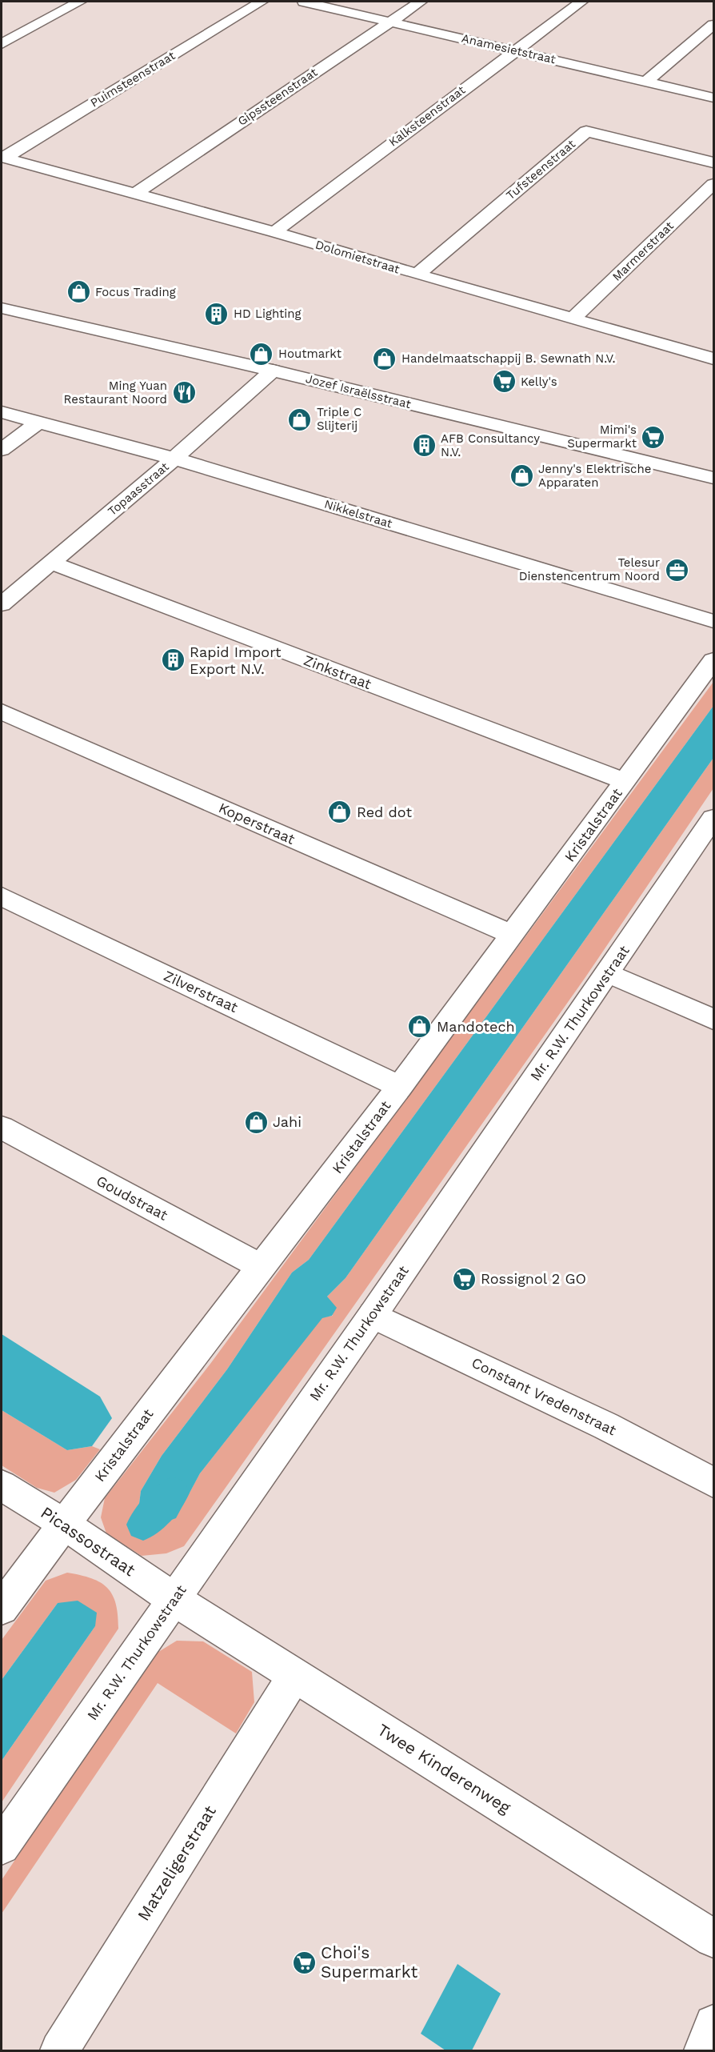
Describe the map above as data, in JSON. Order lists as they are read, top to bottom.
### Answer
{
  "streets": {
    "street": [
      "Anamesietstraat",
      "Puimsteenstraat",
      "Gipssteenstraat",
      "Kalksteenstraat",
      "Tufsteenstraat",
      "Marmerstraat",
      "Dolomietstraat",
      "Jozef Israëlsstraat",
      "Topaasstraat",
      "Nikkelstraat",
      "Zinkstraat",
      "Koperstraat",
      "Kristalstraat",
      "Zilverstraat",
      "Mr. R.W. Thurkowstraat",
      "Goudstraat",
      "Constant Vredenstraat",
      "Picassostraat",
      "Twee Kinderenweg",
      "Matzeligerstraat"
    ]
  },
  "crossings": [
    ["Anamesietstraat", "Gipssteenstraat"],
    ["Anamesietstraat", "Kalksteenstraat"],
    ["Puimsteenstraat", "Dolomietstraat"],
    ["Gipssteenstraat", "Dolomietstraat"],
    ["Kalksteenstraat", "Dolomietstraat"],
    ["Tufsteenstraat", "Dolomietstraat"],
    ["Marmerstraat", "Dolomietstraat"],
    ["Jozef Israëlsstraat", "Topaasstraat"],
    ["Topaasstraat", "Nikkelstraat"],
    ["Topaasstraat", "Zinkstraat"],
    ["Zinkstraat", "Kristalstraat"],
    ["Koperstraat", "Kristalstraat"],
    ["Kristalstraat", "Zilverstraat"],
    ["Kristalstraat", "Goudstraat"],
    ["Kristalstraat", "Picassostraat"],
    ["Mr. R.W. Thurkowstraat", "Constant Vredenstraat"],
    ["Mr. R.W. Thurkowstraat", "Picassostraat"],
    ["Mr. R.W. Thurkowstraat", "Twee Kinderenweg"],
    ["Picassostraat", "Twee Kinderenweg"],
    ["Twee Kinderenweg", "Matzeligerstraat"]
  ],
  "places": {
    "shop": [
      "Focus Trading",
      "Houtmarkt",
      "Handelmaatschappij B. Sewnath N.V.",
      "Triple C Slijterij",
      "Jenny's Elektrische Apparaten",
      "Red dot",
      "Mandotech",
      "Jahi"
    ],
    "building": ["HD Lighting", "AFB Consultancy N.V.", "Rapid Import Export N.V."],
    "supermarket": [
      "Kelly's",
      "Mimi's Supermarkt",
      "Rossignol 2 GO",
      "Choi's Supermarkt"
    ],
    "restaurant": ["Ming Yuan Restaurant Noord"],
    "office": ["Telesur Dienstencentrum Noord"]
  }
}
